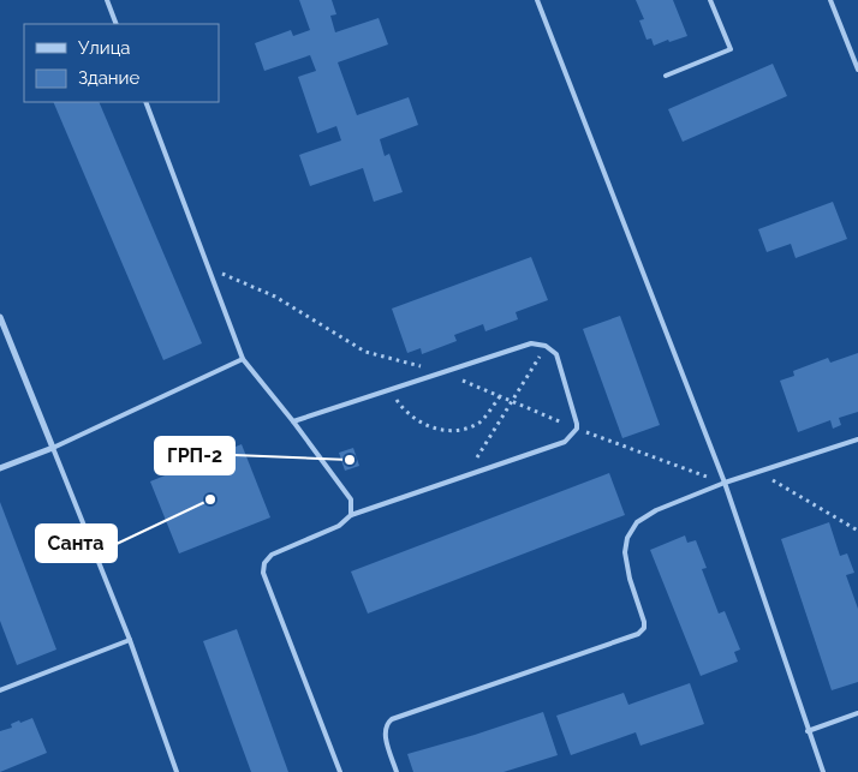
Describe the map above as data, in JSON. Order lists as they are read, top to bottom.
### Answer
{
  "places": ["ГРП-2", "Санта"],
  "legend": ["Улица", "Здание"]
}
